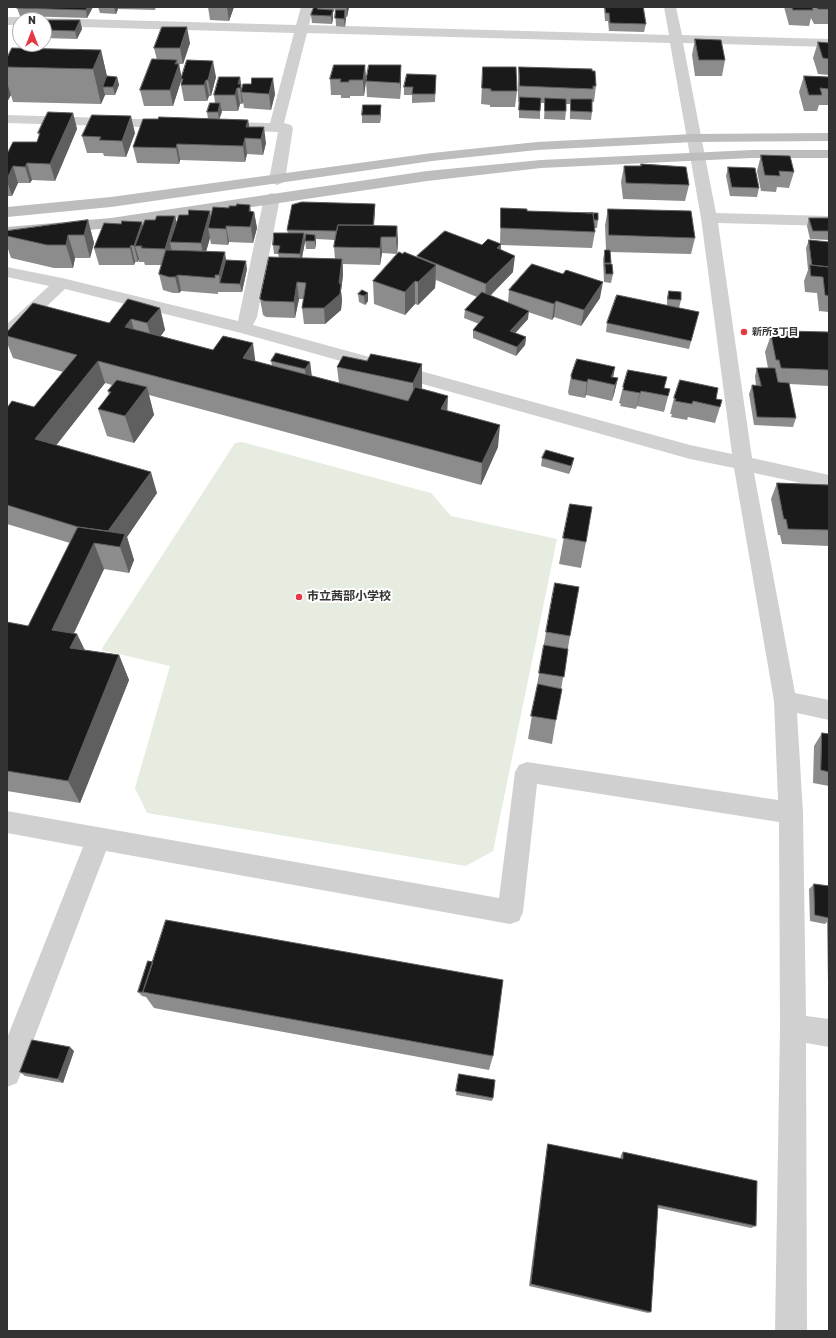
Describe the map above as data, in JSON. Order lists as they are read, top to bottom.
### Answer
{
  "places": ["新所3丁目", "市立茜部小学校"],
  "north": "top"
}
